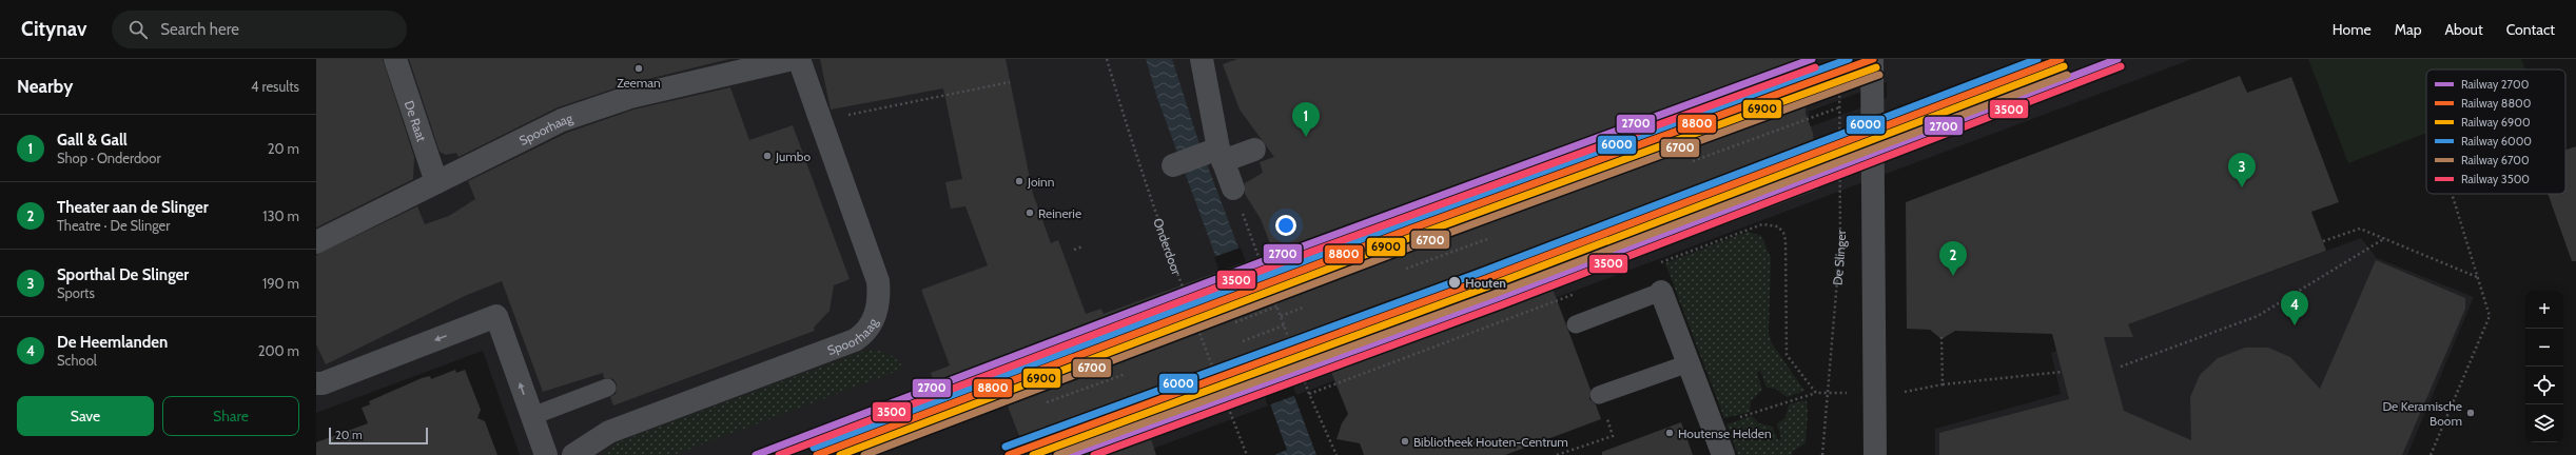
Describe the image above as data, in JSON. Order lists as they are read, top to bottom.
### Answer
{
  "streets": {
    "street": ["De Raat", "Spoorhaag"],
    "path": ["Onderdoor", "De Slinger"]
  },
  "crossings": [
    ["De Raat", "Spoorhaag"]
  ],
  "places": [
    "Zeeman",
    "Jumbo",
    "Joinn",
    "Reinerie",
    "Houten",
    "De Keramische Boom",
    "Houtense Helden",
    "Bibliotheek Houten-Centrum"
  ],
  "lines": [
    "rail line 2700",
    "rail line 8800",
    "rail line 6000",
    "rail line 6900",
    "rail line 3500",
    "rail line 6700"
  ],
  "legend": [
    "Railway 2700",
    "Railway 8800",
    "Railway 6900",
    "Railway 6000",
    "Railway 6700",
    "Railway 3500"
  ],
  "scale_bar": "20 m",
  "page": {
    "header": "Citynav",
    "search": "Search here",
    "nav": [
      "Home",
      "Map",
      "About",
      "Contact"
    ],
    "heading": ["Nearby", "4 results"],
    "pins": [
      "1",
      "3",
      "2",
      "4"
    ],
    "list": [
      {
        "mark": "1",
        "name": "Gall & Gall",
        "note": "Shop · Onderdoor",
        "value": "20 m"
      },
      {
        "mark": "2",
        "name": "Theater aan de Slinger",
        "note": "Theatre · De Slinger",
        "value": "130 m"
      },
      {
        "mark": "3",
        "name": "Sporthal De Slinger",
        "note": "Sports",
        "value": "190 m"
      },
      {
        "mark": "4",
        "name": "De Heemlanden",
        "note": "School",
        "value": "200 m"
      }
    ],
    "map_buttons": ["+", "−"],
    "buttons": ["Save", "Share"],
    "scale": "20 m"
  }
}
